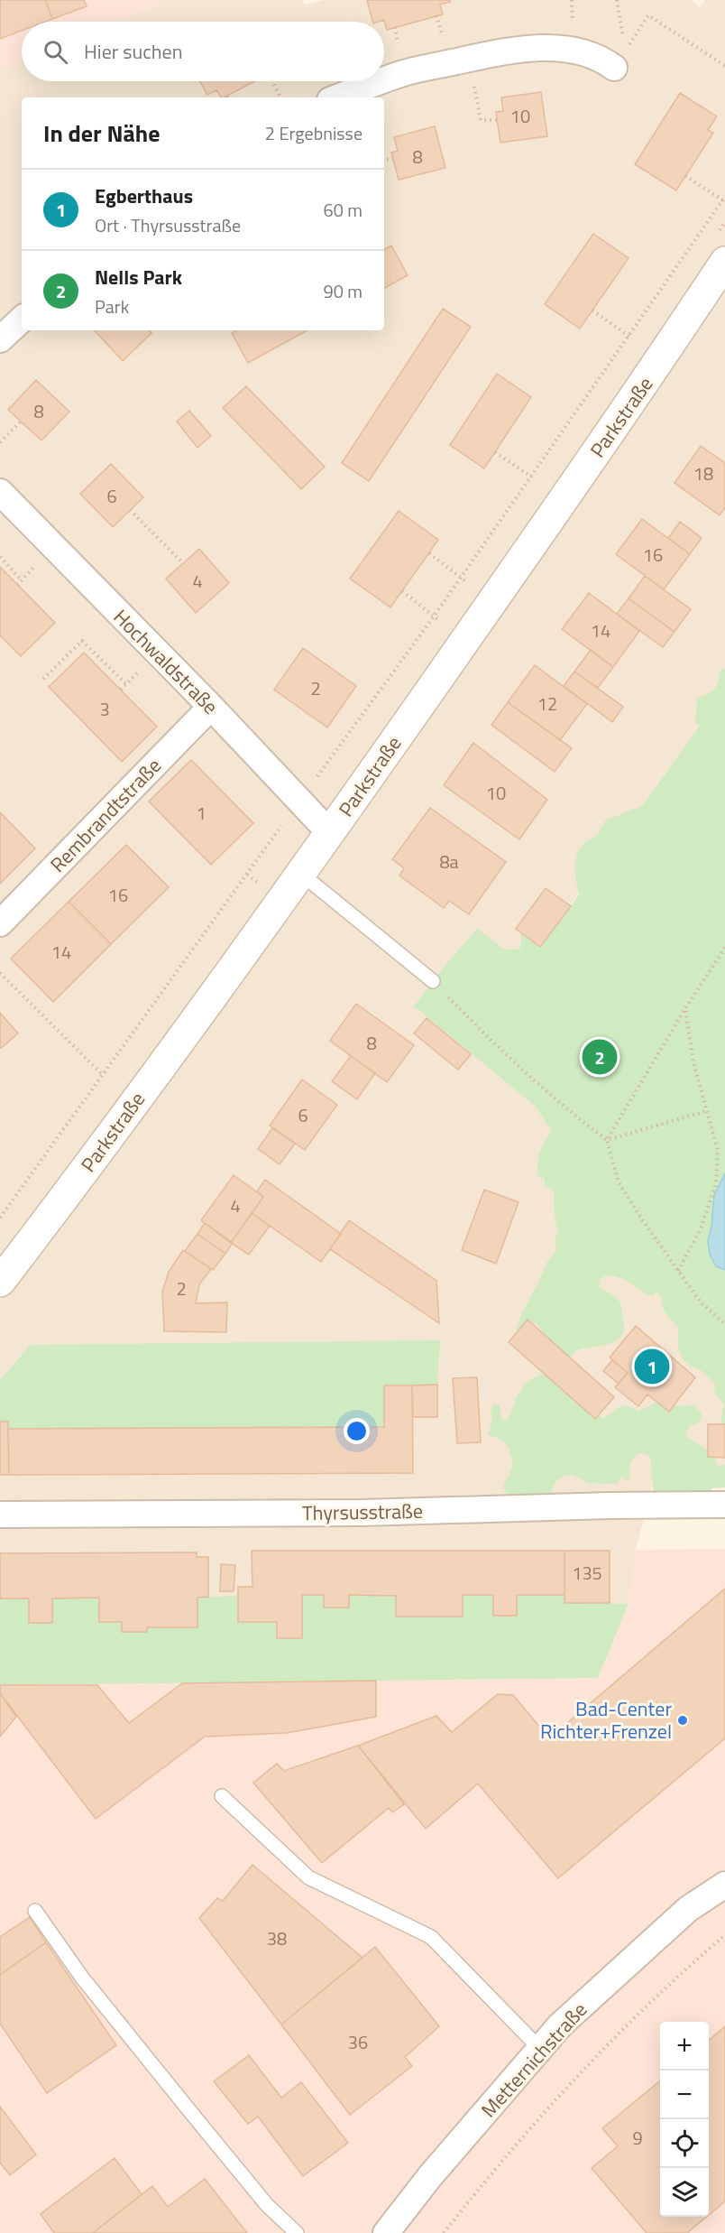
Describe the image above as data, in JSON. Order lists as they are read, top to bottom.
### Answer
{
  "streets": {
    "street": [
      "Parkstraße",
      "Hochwaldstraße",
      "Rembrandtstraße",
      "Thyrsusstraße",
      "Metternichstraße"
    ]
  },
  "crossings": [
    ["Parkstraße", "Hochwaldstraße"],
    ["Hochwaldstraße", "Rembrandtstraße"]
  ],
  "places": ["Bad-Center Richter+Frenzel"],
  "house_numbers": [
    "10",
    "8",
    "8",
    "18",
    "6",
    "16",
    "4",
    "14",
    "2",
    "12",
    "3",
    "10",
    "1",
    "8a",
    "16",
    "14",
    "8",
    "6",
    "4",
    "2",
    "135",
    "38",
    "36",
    "9"
  ],
  "page": {
    "search": "Hier suchen",
    "heading": ["In der Nähe", "2 Ergebnisse"],
    "list": [
      {
        "mark": "1",
        "name": "Egberthaus",
        "note": "Ort · Thyrsusstraße",
        "value": "60 m"
      },
      {
        "mark": "2",
        "name": "Nells Park",
        "note": "Park",
        "value": "90 m"
      }
    ],
    "pins": ["2", "1"],
    "map_buttons": ["+", "−"]
  }
}
